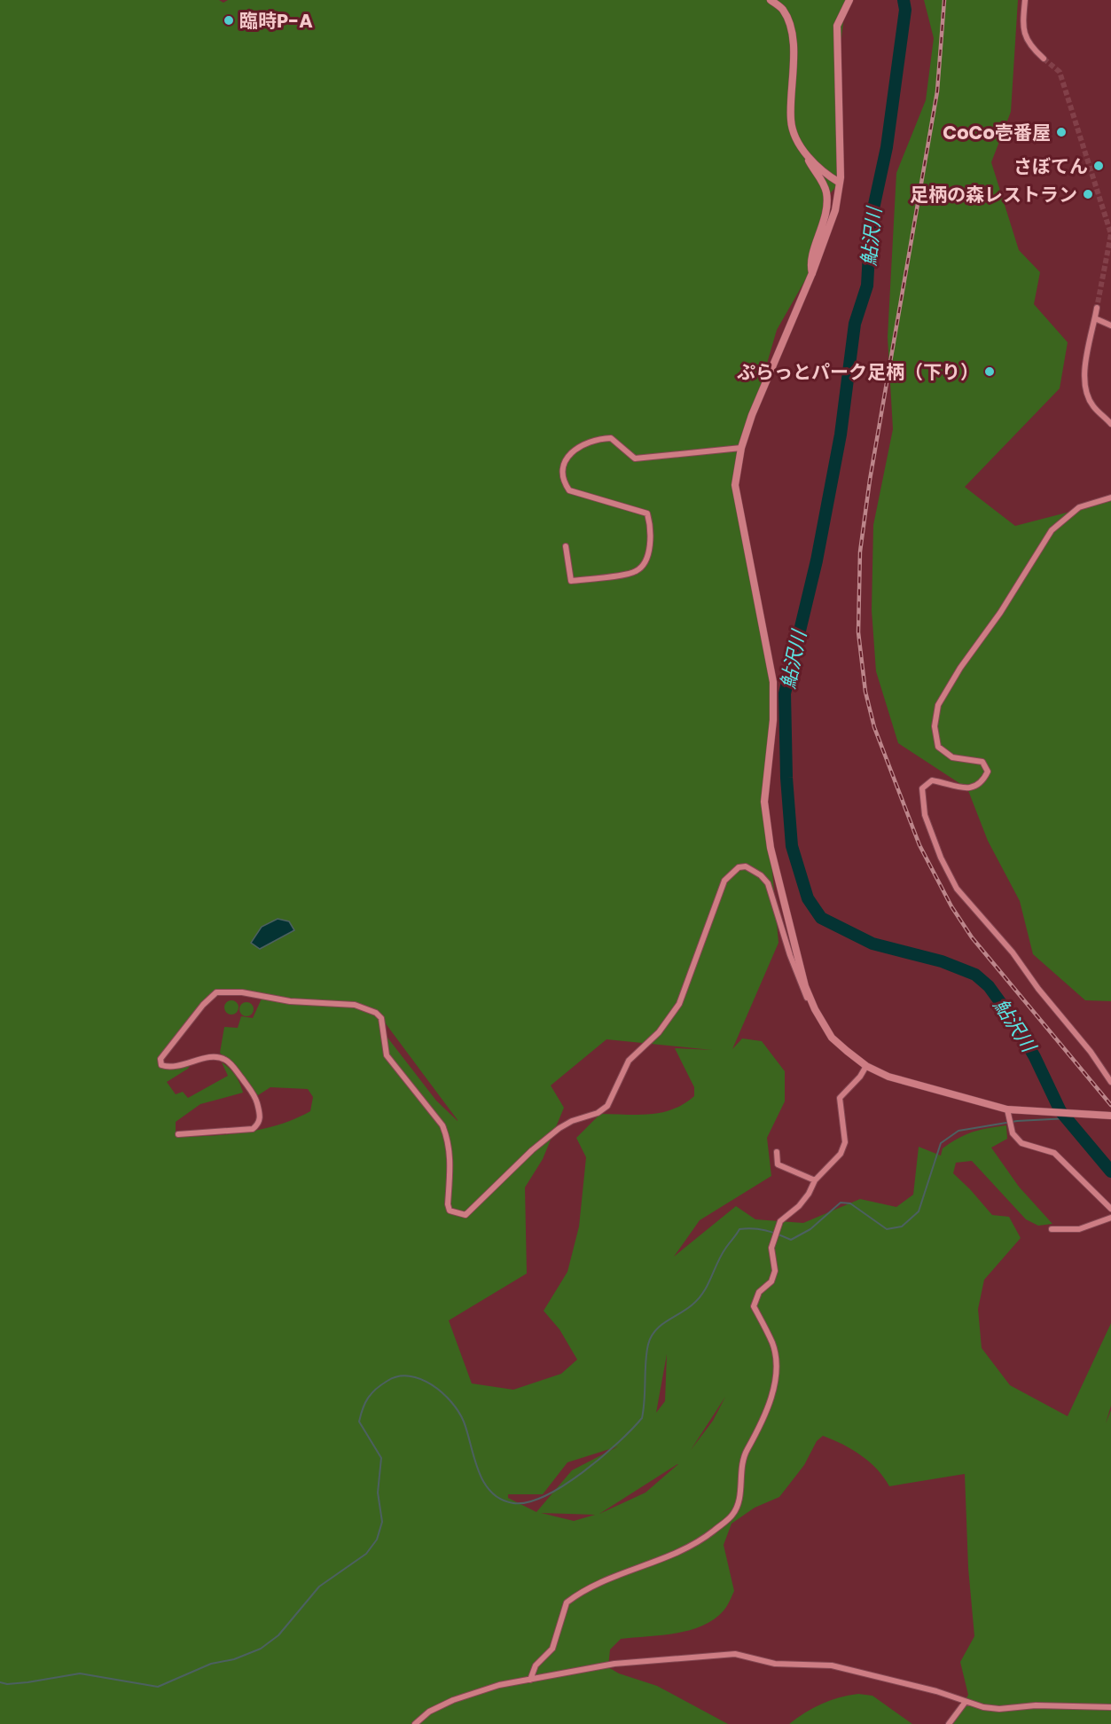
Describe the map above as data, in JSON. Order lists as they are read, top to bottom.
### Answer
{
  "water": ["鮎沢川"],
  "places": [
    "臨時P-A",
    "CoCo壱番屋",
    "さぼてん",
    "足柄の森レストラン",
    "ぷらっとパーク足柄（下り）"
  ]
}
